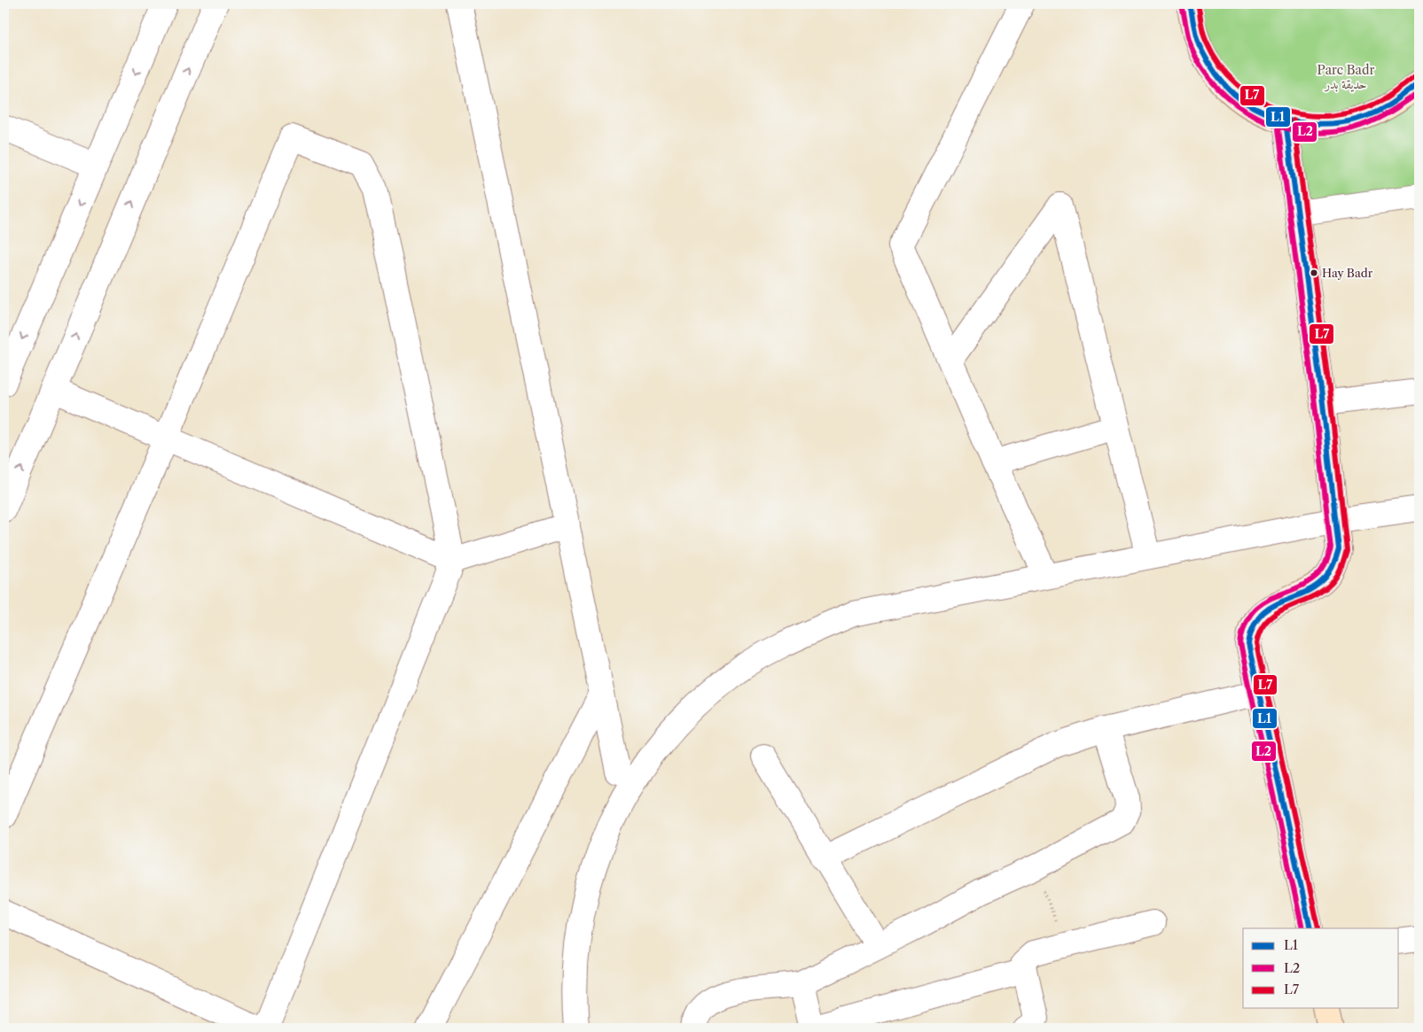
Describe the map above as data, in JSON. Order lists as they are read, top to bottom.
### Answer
{
  "parks": ["Parc Badr حديقة بدر"],
  "places": ["Hay Badr"],
  "lines": ["transit line L1", "transit line L7", "transit line L2"],
  "legend": ["L1", "L2", "L7"]
}
